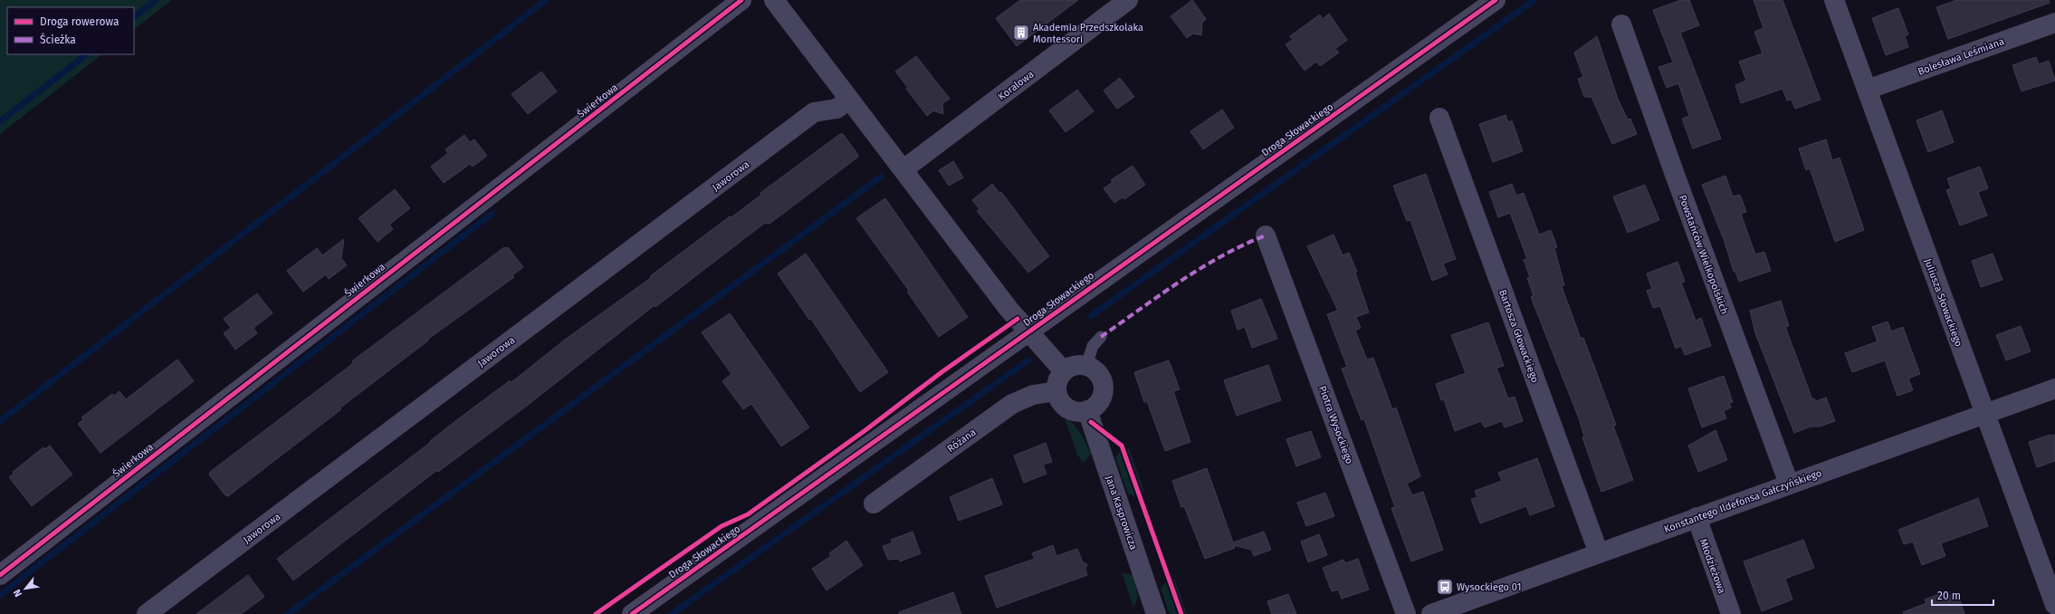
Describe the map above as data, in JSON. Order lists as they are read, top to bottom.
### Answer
{
  "streets": {
    "street": [
      "Bolesława Leśmiana",
      "Koralowa",
      "Świerkowa",
      "Droga Słowackiego",
      "Jaworowa",
      "Powstańców Wielkopolskich",
      "Juliusza Słowackiego",
      "Bartosza Głowackiego",
      "Piotra Wysockiego",
      "Różana",
      "Konstantego Ildefonsa Gałczyńskiego",
      "Jana Kasprowicza",
      "Młodzieżowa"
    ]
  },
  "crossings": [
    ["Bolesława Leśmiana", "Juliusza Słowackiego"],
    ["Powstańców Wielkopolskich", "Konstantego Ildefonsa Gałczyńskiego"],
    ["Juliusza Słowackiego", "Konstantego Ildefonsa Gałczyńskiego"],
    ["Bartosza Głowackiego", "Konstantego Ildefonsa Gałczyńskiego"],
    ["Różana", "Jana Kasprowicza"],
    ["Konstantego Ildefonsa Gałczyńskiego", "Młodzieżowa"]
  ],
  "places": {
    "building": ["Akademia Przedszkolaka Montessori"],
    "bus stop": ["Wysockiego 01"]
  },
  "legend": ["Droga rowerowa", "Ścieżka"],
  "scale_bar": "20 m",
  "north": "bottom left"
}
